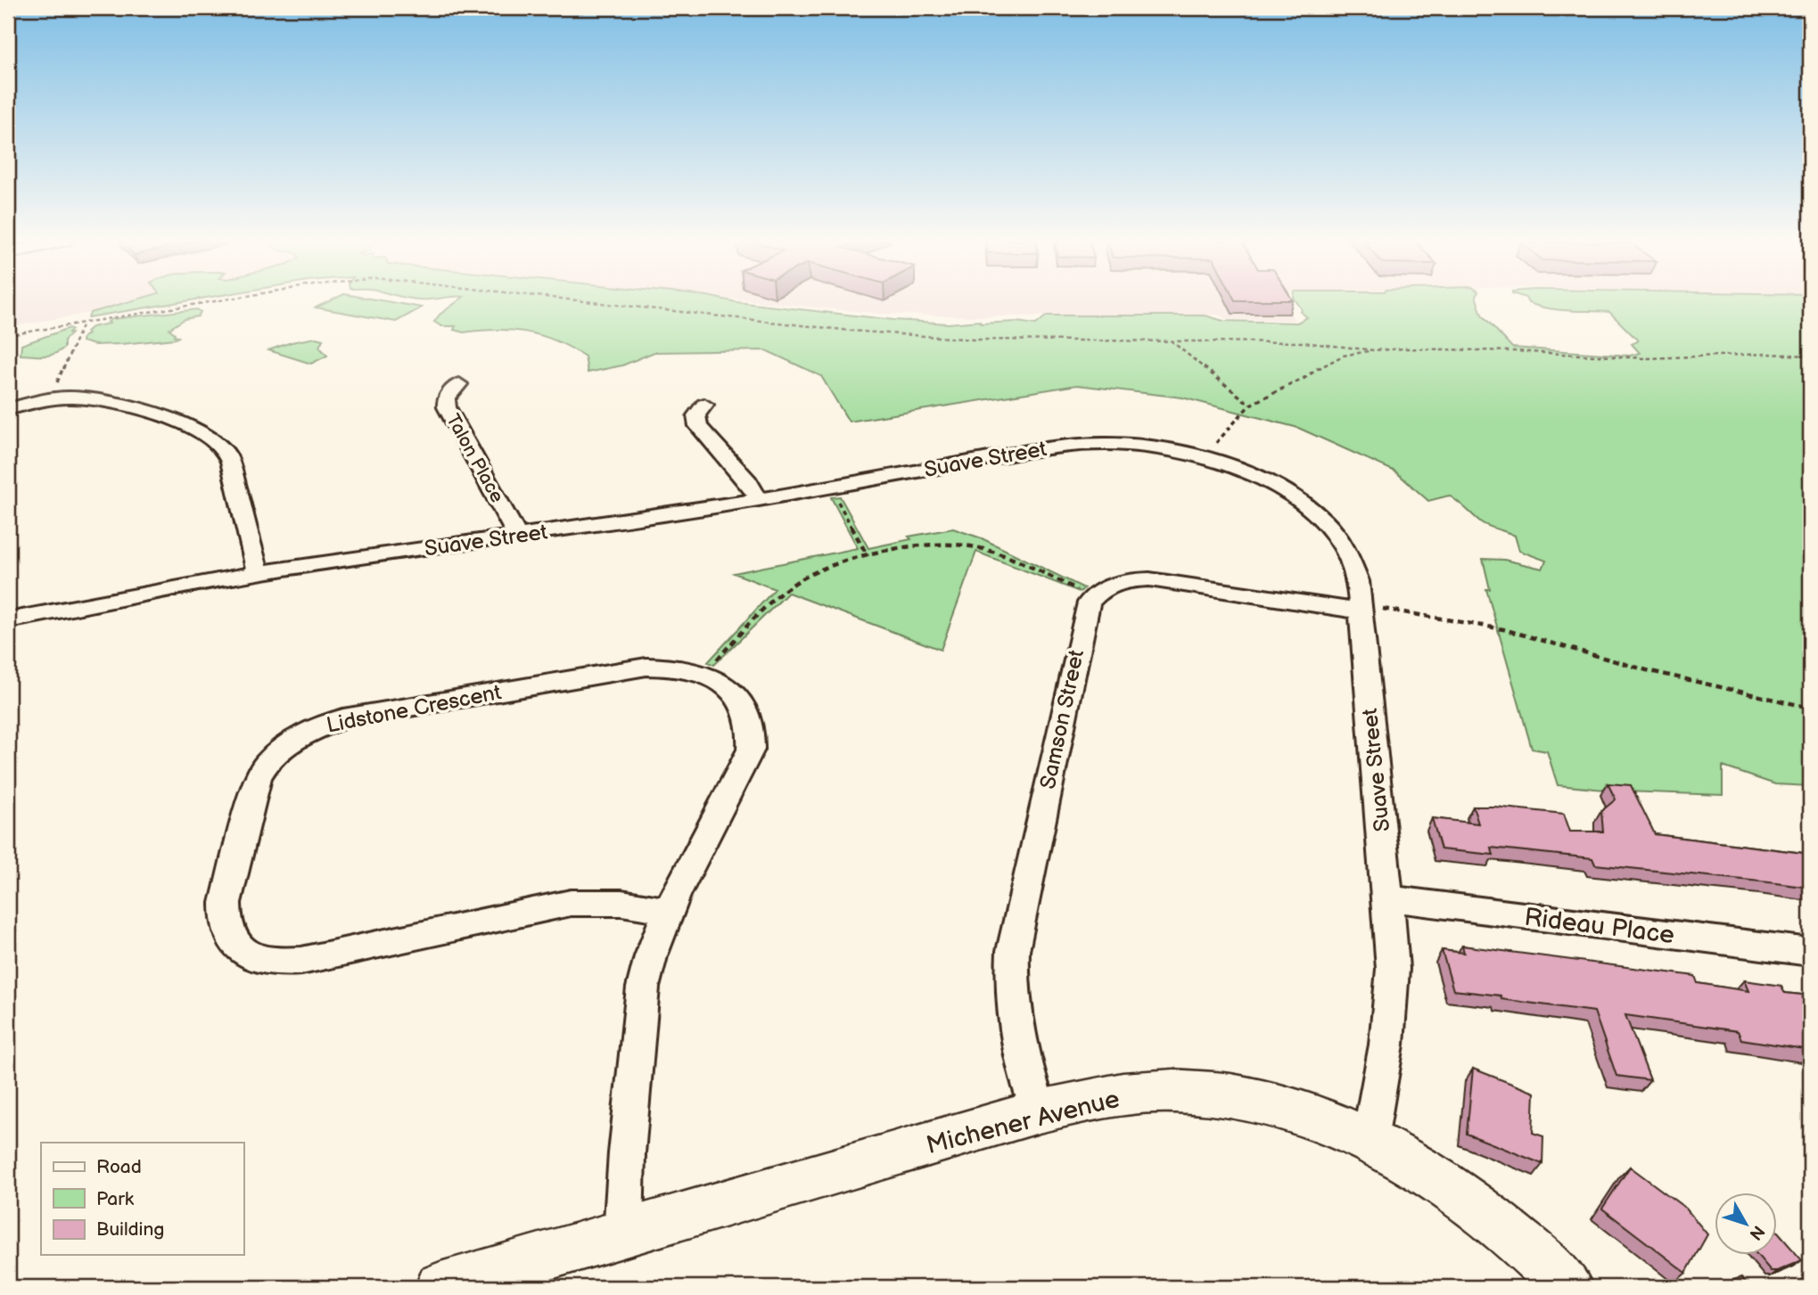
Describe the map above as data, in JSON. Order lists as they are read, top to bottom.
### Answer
{
  "streets": {
    "street": [
      "Talon Place",
      "Suave Street",
      "Lidstone Crescent",
      "Samson Street",
      "Rideau Place",
      "Michener Avenue"
    ]
  },
  "crossings": [
    ["Talon Place", "Suave Street"],
    ["Suave Street", "Rideau Place"],
    ["Suave Street", "Michener Avenue"],
    ["Lidstone Crescent", "Michener Avenue"],
    ["Samson Street", "Michener Avenue"]
  ],
  "legend": ["Road", "Park", "Building"],
  "north": "bottom right"
}
